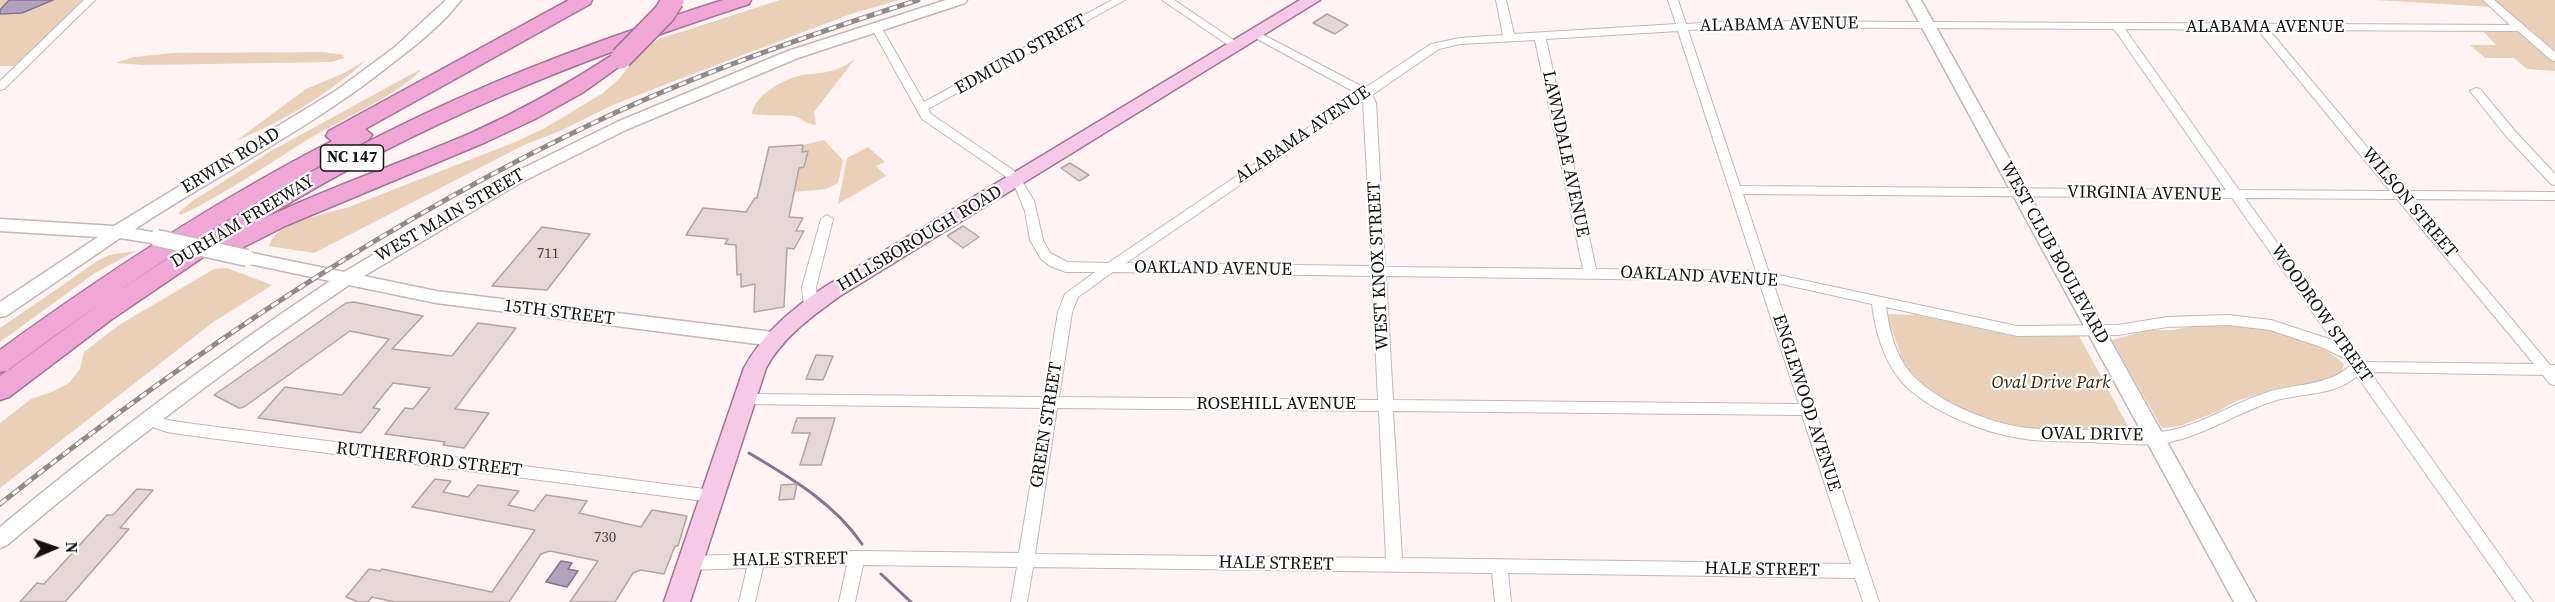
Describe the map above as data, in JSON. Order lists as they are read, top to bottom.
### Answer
{
  "streets": {
    "highway": ["NC 147", "DURHAM FREEWAY"],
    "main road": ["HILLSBOROUGH ROAD"],
    "street": [
      "ALABAMA AVENUE",
      "EDMUND STREET",
      "LAWNDALE AVENUE",
      "ERWIN ROAD",
      "VIRGINIA AVENUE",
      "WILSON STREET",
      "WEST MAIN STREET",
      "WEST CLUB BOULEVARD",
      "WEST KNOX STREET",
      "OAKLAND AVENUE",
      "15TH STREET",
      "WOODROW STREET",
      "ENGLEWOOD AVENUE",
      "ROSEHILL AVENUE",
      "GREEN STREET",
      "OVAL DRIVE",
      "RUTHERFORD STREET",
      "HALE STREET"
    ]
  },
  "crossings": [
    ["ALABAMA AVENUE", "LAWNDALE AVENUE"],
    ["ALABAMA AVENUE", "WILSON STREET"],
    ["ALABAMA AVENUE", "WEST CLUB BOULEVARD"],
    ["ALABAMA AVENUE", "WEST KNOX STREET"],
    ["ALABAMA AVENUE", "OAKLAND AVENUE"],
    ["ALABAMA AVENUE", "WOODROW STREET"],
    ["ALABAMA AVENUE", "ENGLEWOOD AVENUE"],
    ["ALABAMA AVENUE", "GREEN STREET"],
    ["LAWNDALE AVENUE", "OAKLAND AVENUE"],
    ["ERWIN ROAD", "15TH STREET"],
    ["VIRGINIA AVENUE", "WILSON STREET"],
    ["VIRGINIA AVENUE", "WEST CLUB BOULEVARD"],
    ["VIRGINIA AVENUE", "WOODROW STREET"],
    ["VIRGINIA AVENUE", "ENGLEWOOD AVENUE"],
    ["WEST MAIN STREET", "15TH STREET"],
    ["WEST MAIN STREET", "RUTHERFORD STREET"],
    ["HILLSBOROUGH ROAD", "OAKLAND AVENUE"],
    ["HILLSBOROUGH ROAD", "15TH STREET"],
    ["HILLSBOROUGH ROAD", "ROSEHILL AVENUE"],
    ["HILLSBOROUGH ROAD", "RUTHERFORD STREET"],
    ["HILLSBOROUGH ROAD", "HALE STREET"],
    ["WEST CLUB BOULEVARD", "OAKLAND AVENUE"],
    ["WEST CLUB BOULEVARD", "OVAL DRIVE"],
    ["WEST KNOX STREET", "OAKLAND AVENUE"],
    ["WEST KNOX STREET", "ROSEHILL AVENUE"],
    ["WEST KNOX STREET", "HALE STREET"],
    ["OAKLAND AVENUE", "WOODROW STREET"],
    ["OAKLAND AVENUE", "ENGLEWOOD AVENUE"],
    ["OAKLAND AVENUE", "GREEN STREET"],
    ["OAKLAND AVENUE", "OVAL DRIVE"],
    ["WOODROW STREET", "OVAL DRIVE"],
    ["ENGLEWOOD AVENUE", "ROSEHILL AVENUE"],
    ["ENGLEWOOD AVENUE", "HALE STREET"],
    ["ROSEHILL AVENUE", "GREEN STREET"],
    ["GREEN STREET", "HALE STREET"]
  ],
  "parks": ["Oval Drive Park"],
  "house_numbers": ["711", "730"],
  "north": "right"
}
